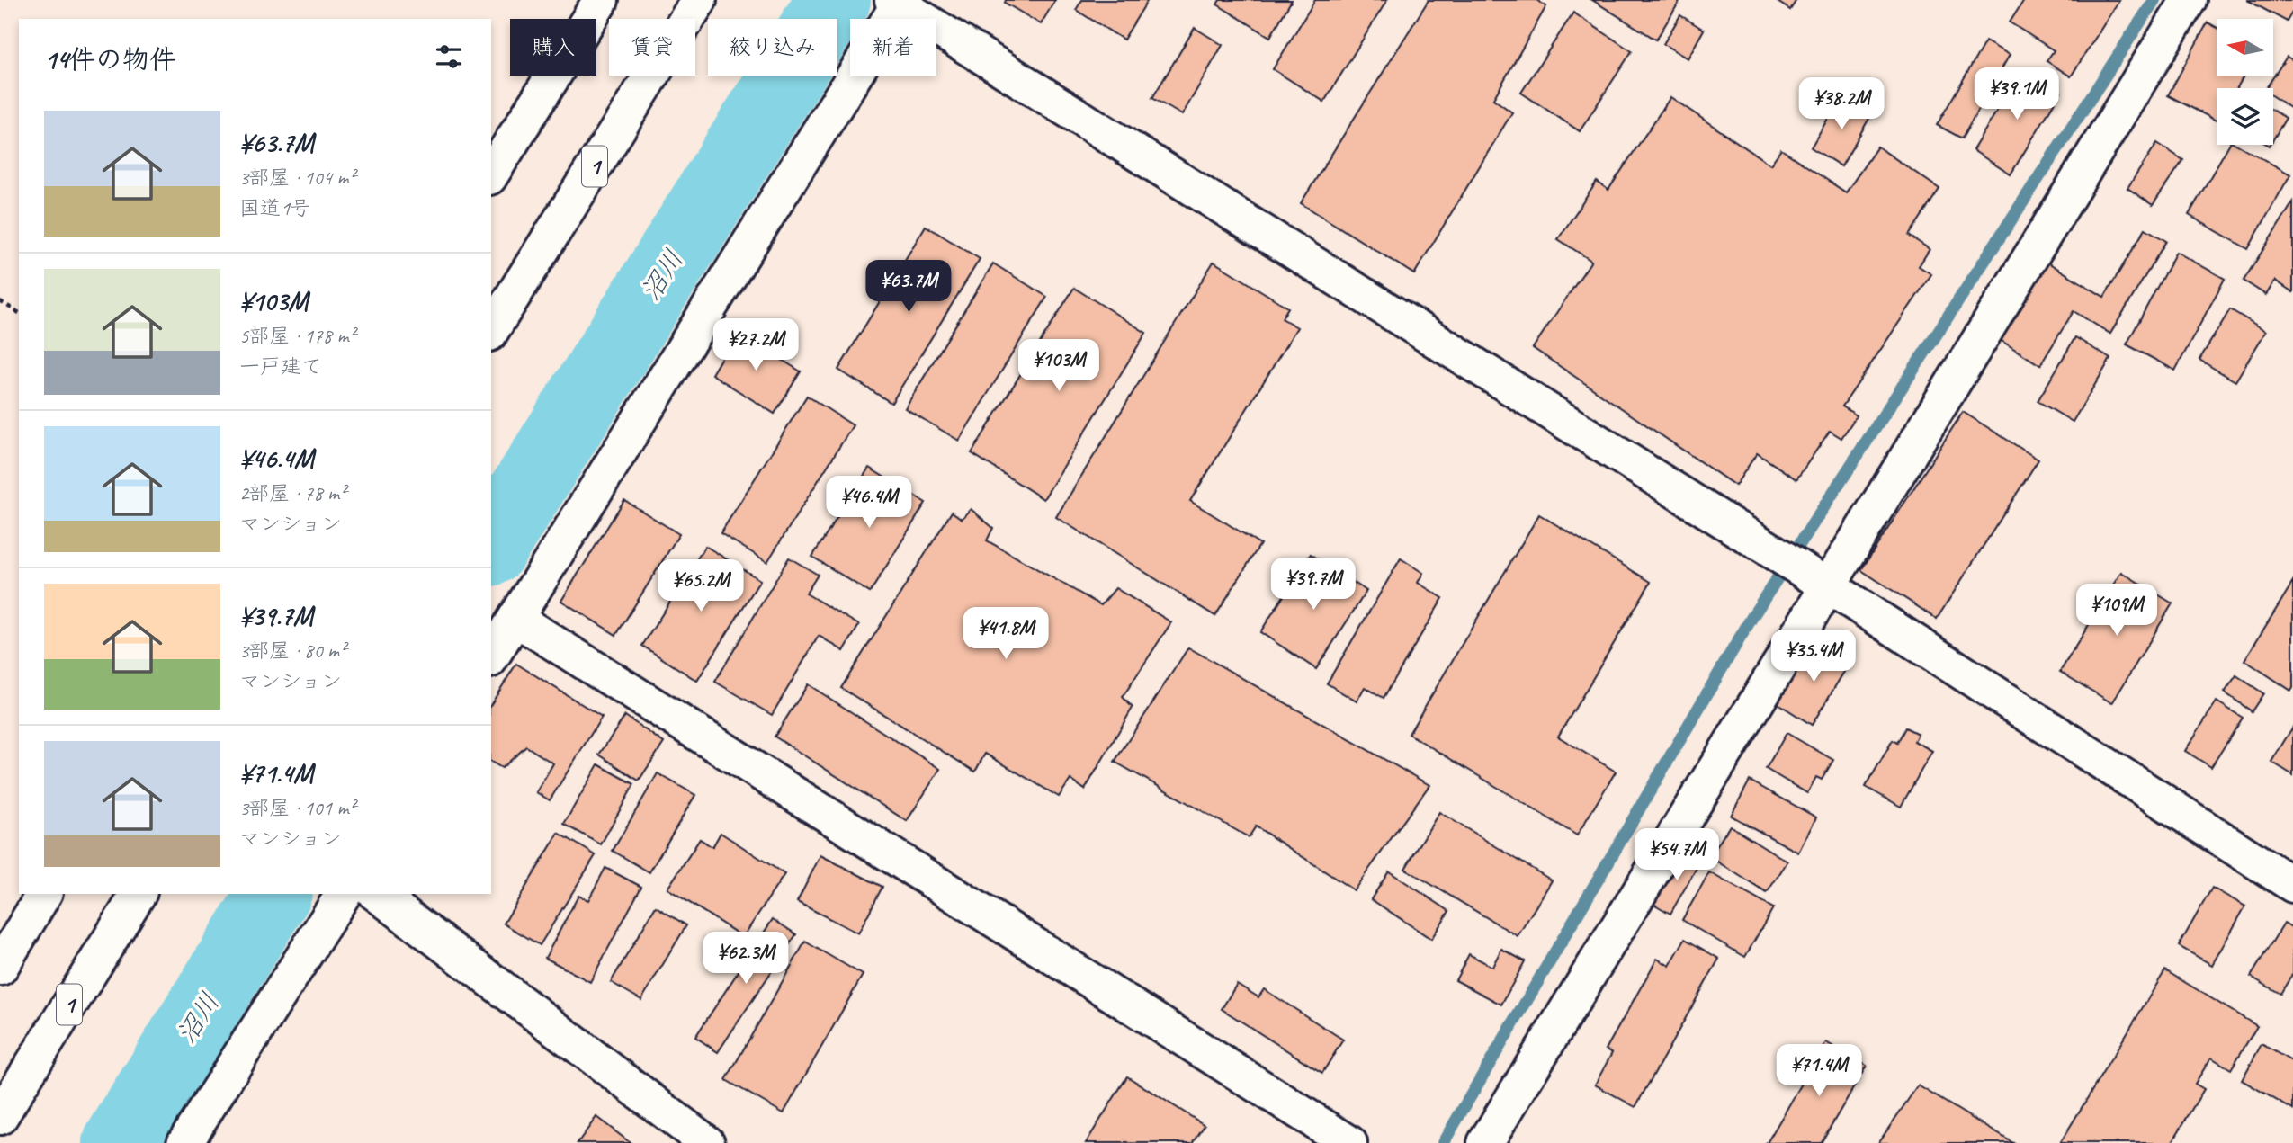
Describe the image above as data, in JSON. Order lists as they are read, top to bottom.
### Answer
{
  "streets": {
    "main road": ["1"]
  },
  "water": ["沼川"],
  "north": "left",
  "page": {
    "chip": [
      "購入",
      "賃貸",
      "絞り込み",
      "新着"
    ],
    "heading": "14件の物件",
    "price": [
      "¥39.1M",
      "¥38.2M",
      "¥63.7M",
      "¥27.2M",
      "¥103M",
      "¥46.4M",
      "¥39.7M",
      "¥65.2M",
      "¥109M",
      "¥41.8M",
      "¥35.4M",
      "¥54.7M",
      "¥62.3M",
      "¥71.4M"
    ],
    "list": [
      {
        "name": "¥63.7M",
        "note": "3部屋 · 104 m² · 国道1号"
      },
      {
        "name": "¥103M",
        "note": "5部屋 · 178 m² · 一戸建て"
      },
      {
        "name": "¥46.4M",
        "note": "2部屋 · 78 m² · マンション"
      },
      {
        "name": "¥39.7M",
        "note": "3部屋 · 80 m² · マンション"
      },
      {
        "name": "¥71.4M",
        "note": "3部屋 · 101 m² · マンション"
      }
    ]
  }
}
